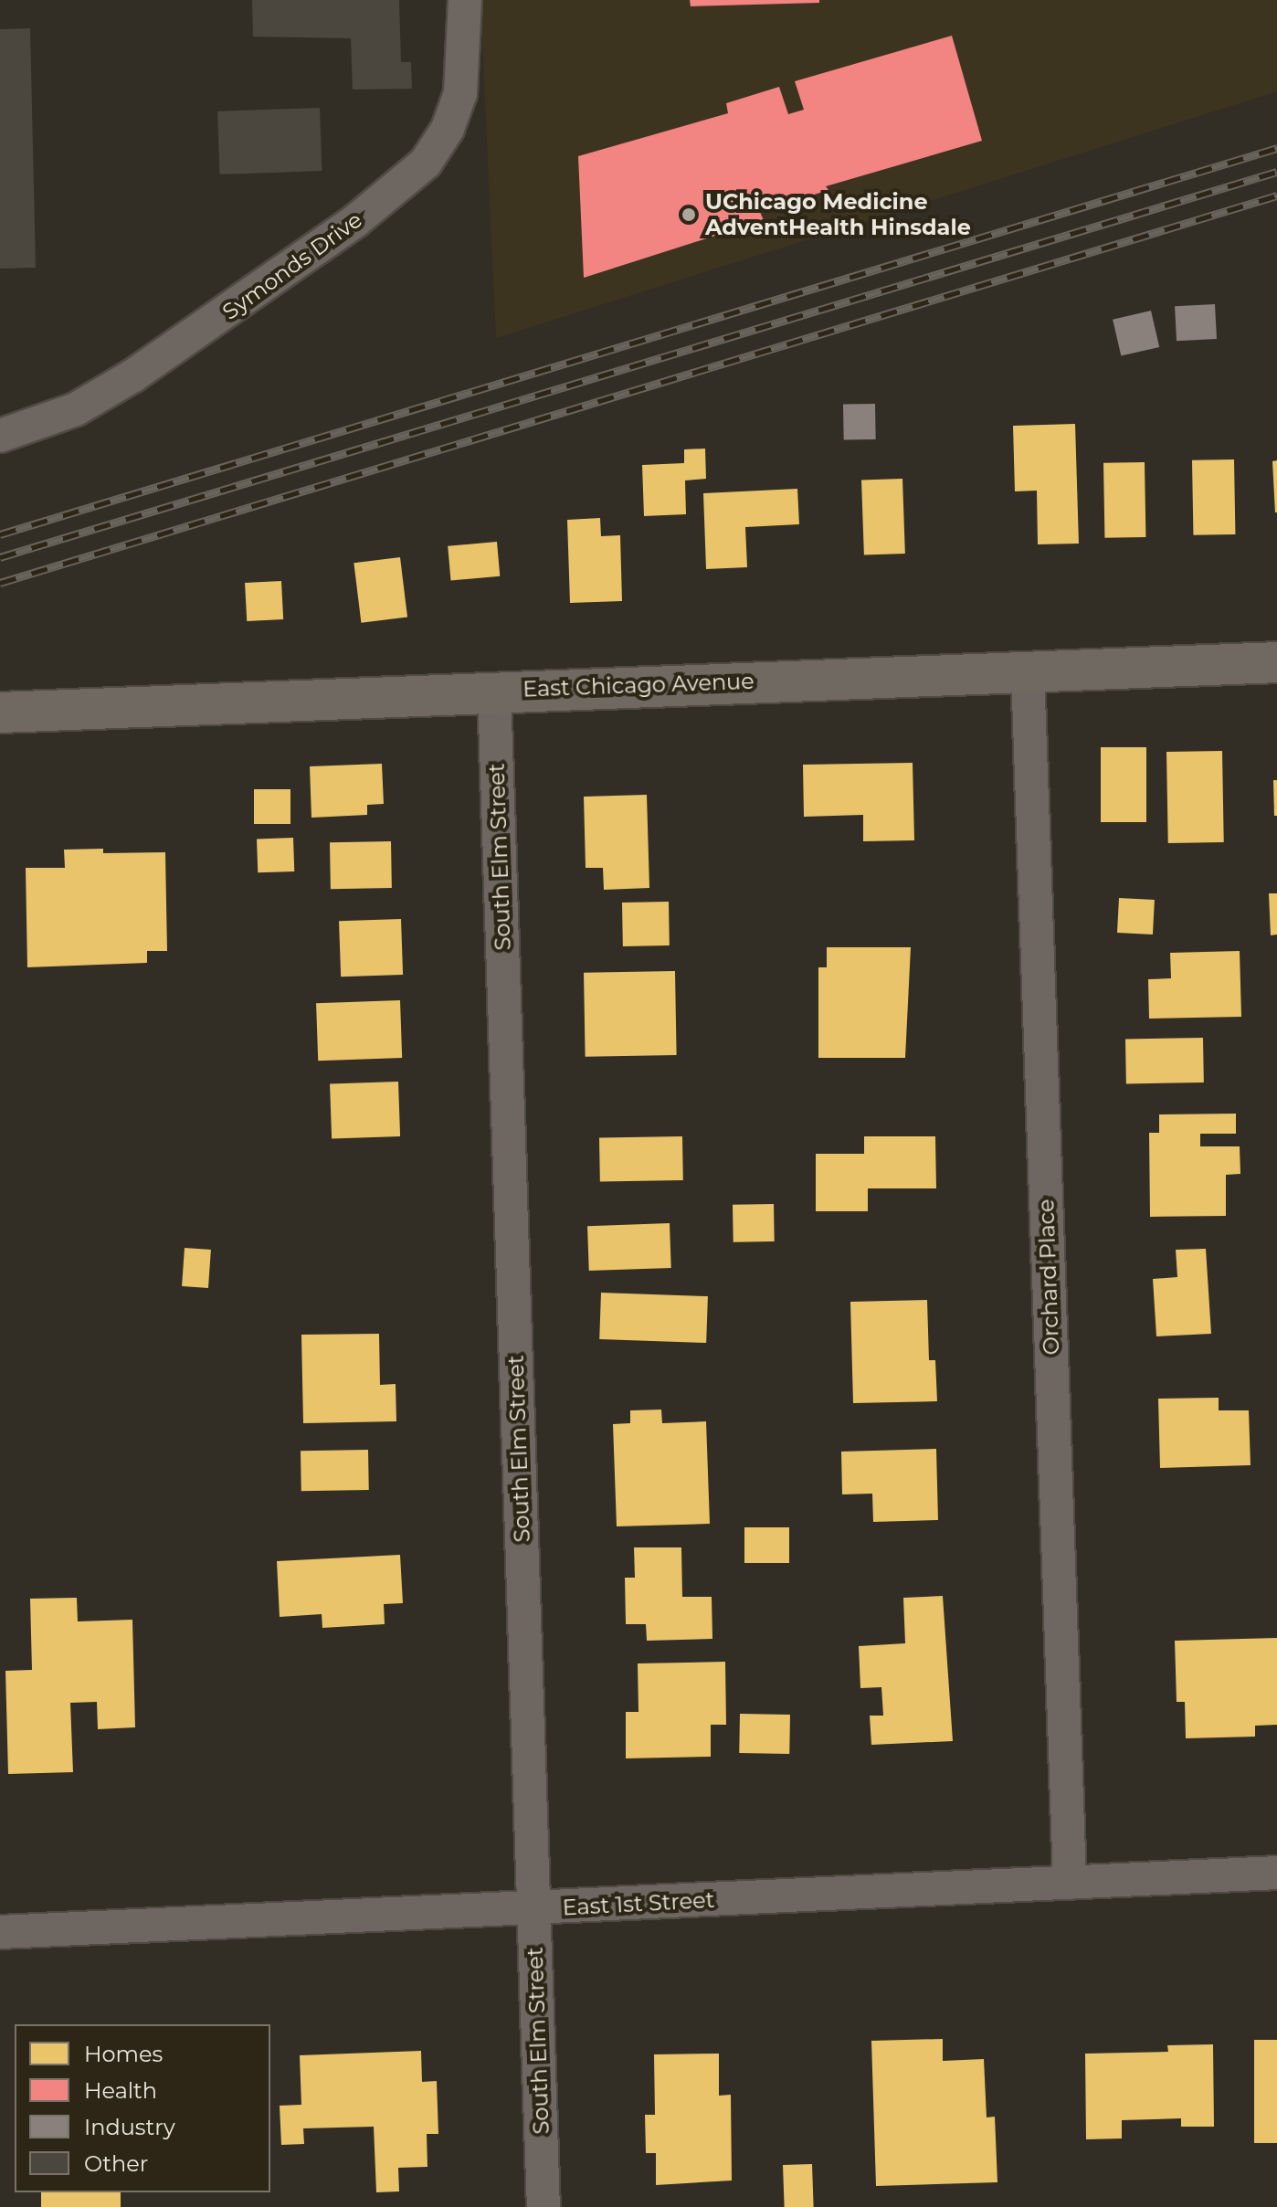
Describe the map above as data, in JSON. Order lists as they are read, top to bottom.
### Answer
{
  "streets": {
    "main road": ["East Chicago Avenue"],
    "street": [
      "Symonds Drive",
      "South Elm Street",
      "Orchard Place",
      "East 1st Street"
    ]
  },
  "crossings": [
    ["East Chicago Avenue", "South Elm Street"],
    ["East Chicago Avenue", "Orchard Place"],
    ["South Elm Street", "East 1st Street"],
    ["Orchard Place", "East 1st Street"]
  ],
  "places": ["UChicago Medicine AdventHealth Hinsdale"],
  "legend": [
    "Homes",
    "Health",
    "Industry",
    "Other"
  ]
}
